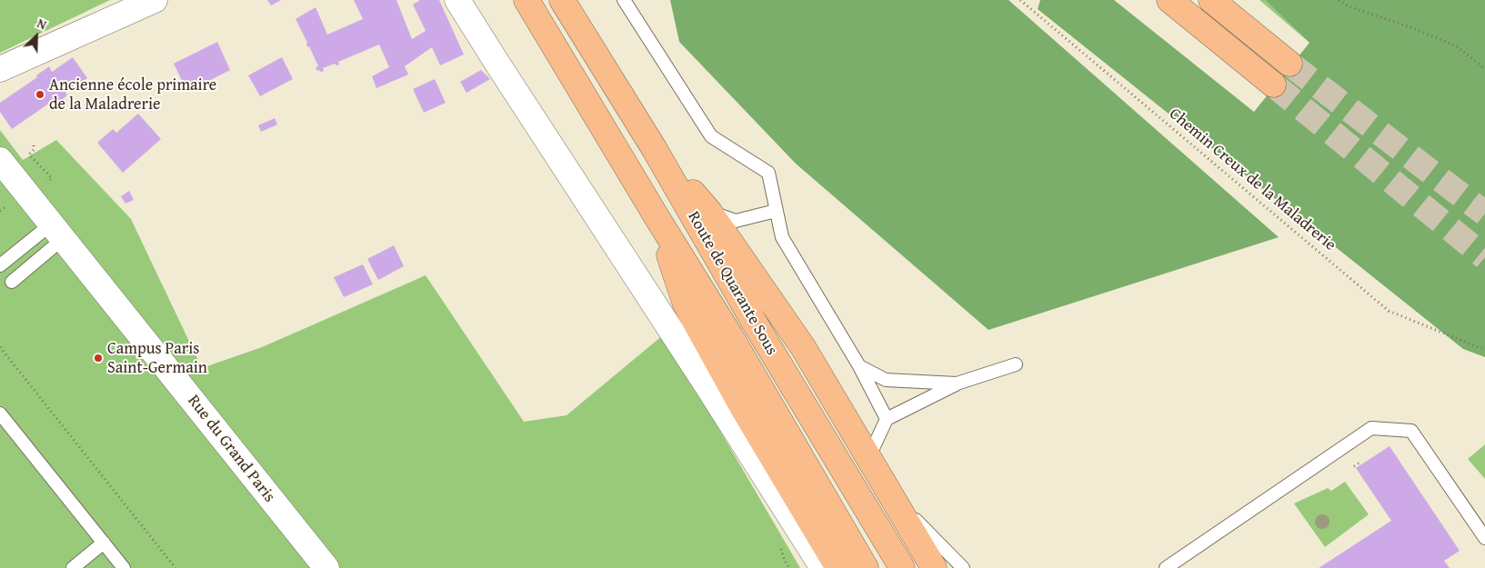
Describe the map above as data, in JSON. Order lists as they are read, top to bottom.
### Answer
{
  "streets": {
    "main road": ["Route de Quarante Sous"],
    "street": ["Rue du Grand Paris"],
    "path": ["Chemin Creux de la Maladrerie"]
  },
  "places": ["Ancienne école primaire de la Maladrerie", "Campus Paris Saint-Germain"],
  "north": "top right"
}
